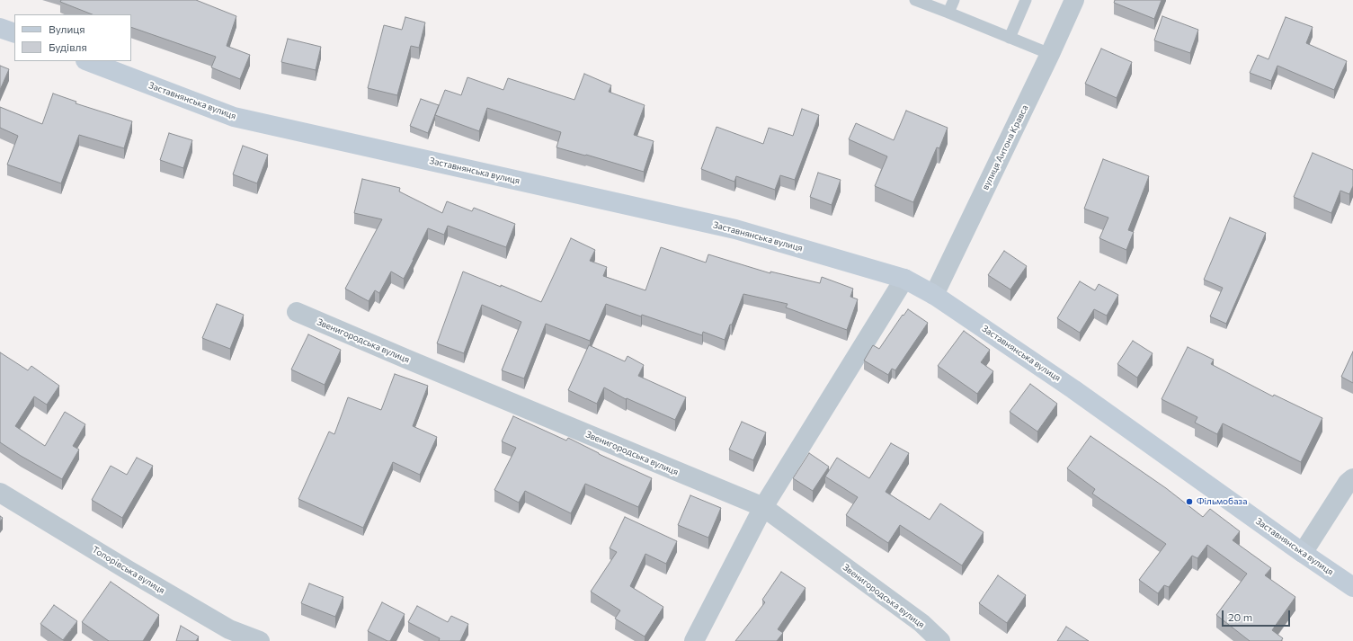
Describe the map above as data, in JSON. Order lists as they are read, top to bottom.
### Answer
{
  "streets": {
    "street": [
      "Заставнянська вулиця",
      "вулиця Антона Кравса",
      "Звенигородська вулиця",
      "Топорівська вулиця"
    ]
  },
  "crossings": [
    ["Заставнянська вулиця", "вулиця Антона Кравса"]
  ],
  "places": ["Фільмобаза"],
  "legend": ["Вулиця", "Будівля"],
  "scale_bar": "20 m"
}
